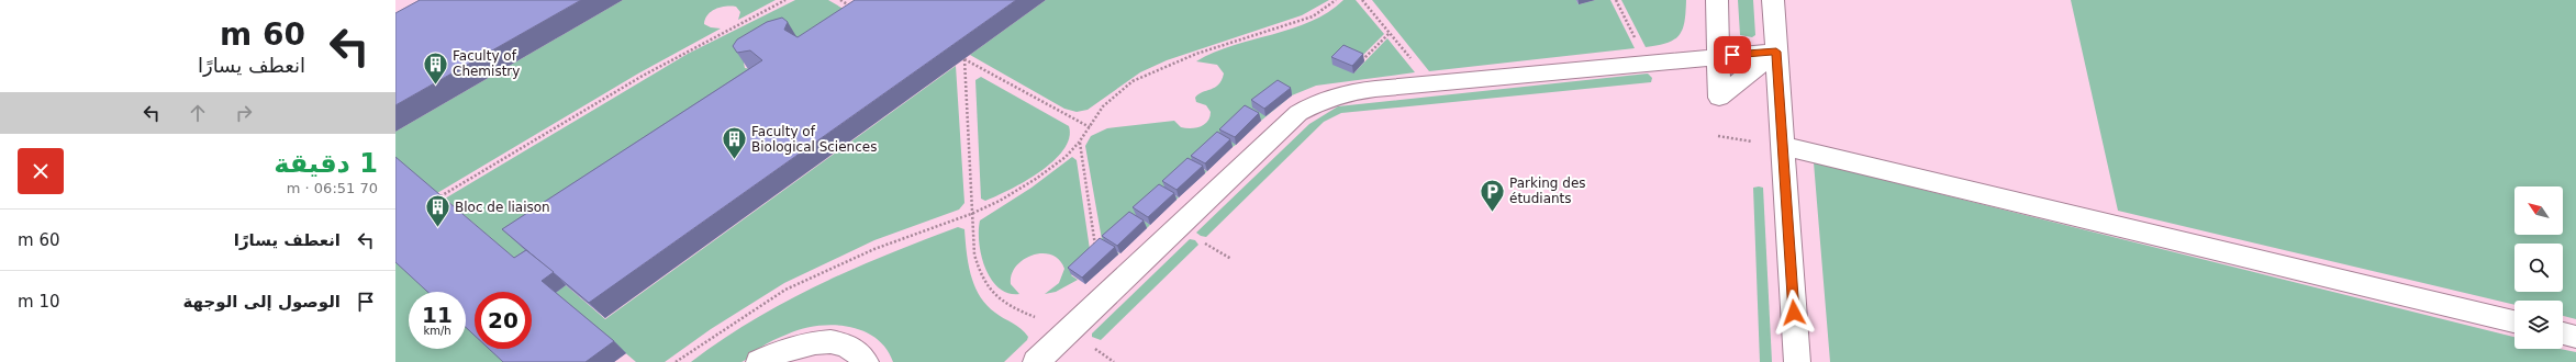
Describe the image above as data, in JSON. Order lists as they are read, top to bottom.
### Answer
{
  "places": {
    "building": ["Faculty of Chemistry", "Faculty of Biological Sciences", "Bloc de liaison"],
    "parking": ["Parking des étudiants"]
  },
  "north": "top left",
  "page": {
    "turn": ["60 m", "انعطف يسارًا"],
    "heading": ["1 دقيقة", "70 m · 06:51"],
    "list": [
      {
        "name": "انعطف يسارًا",
        "value": "60 m"
      },
      {
        "name": "الوصول إلى الوجهة",
        "value": "10 m"
      }
    ],
    "speed": "11 km/h",
    "limit": "20"
  }
}
